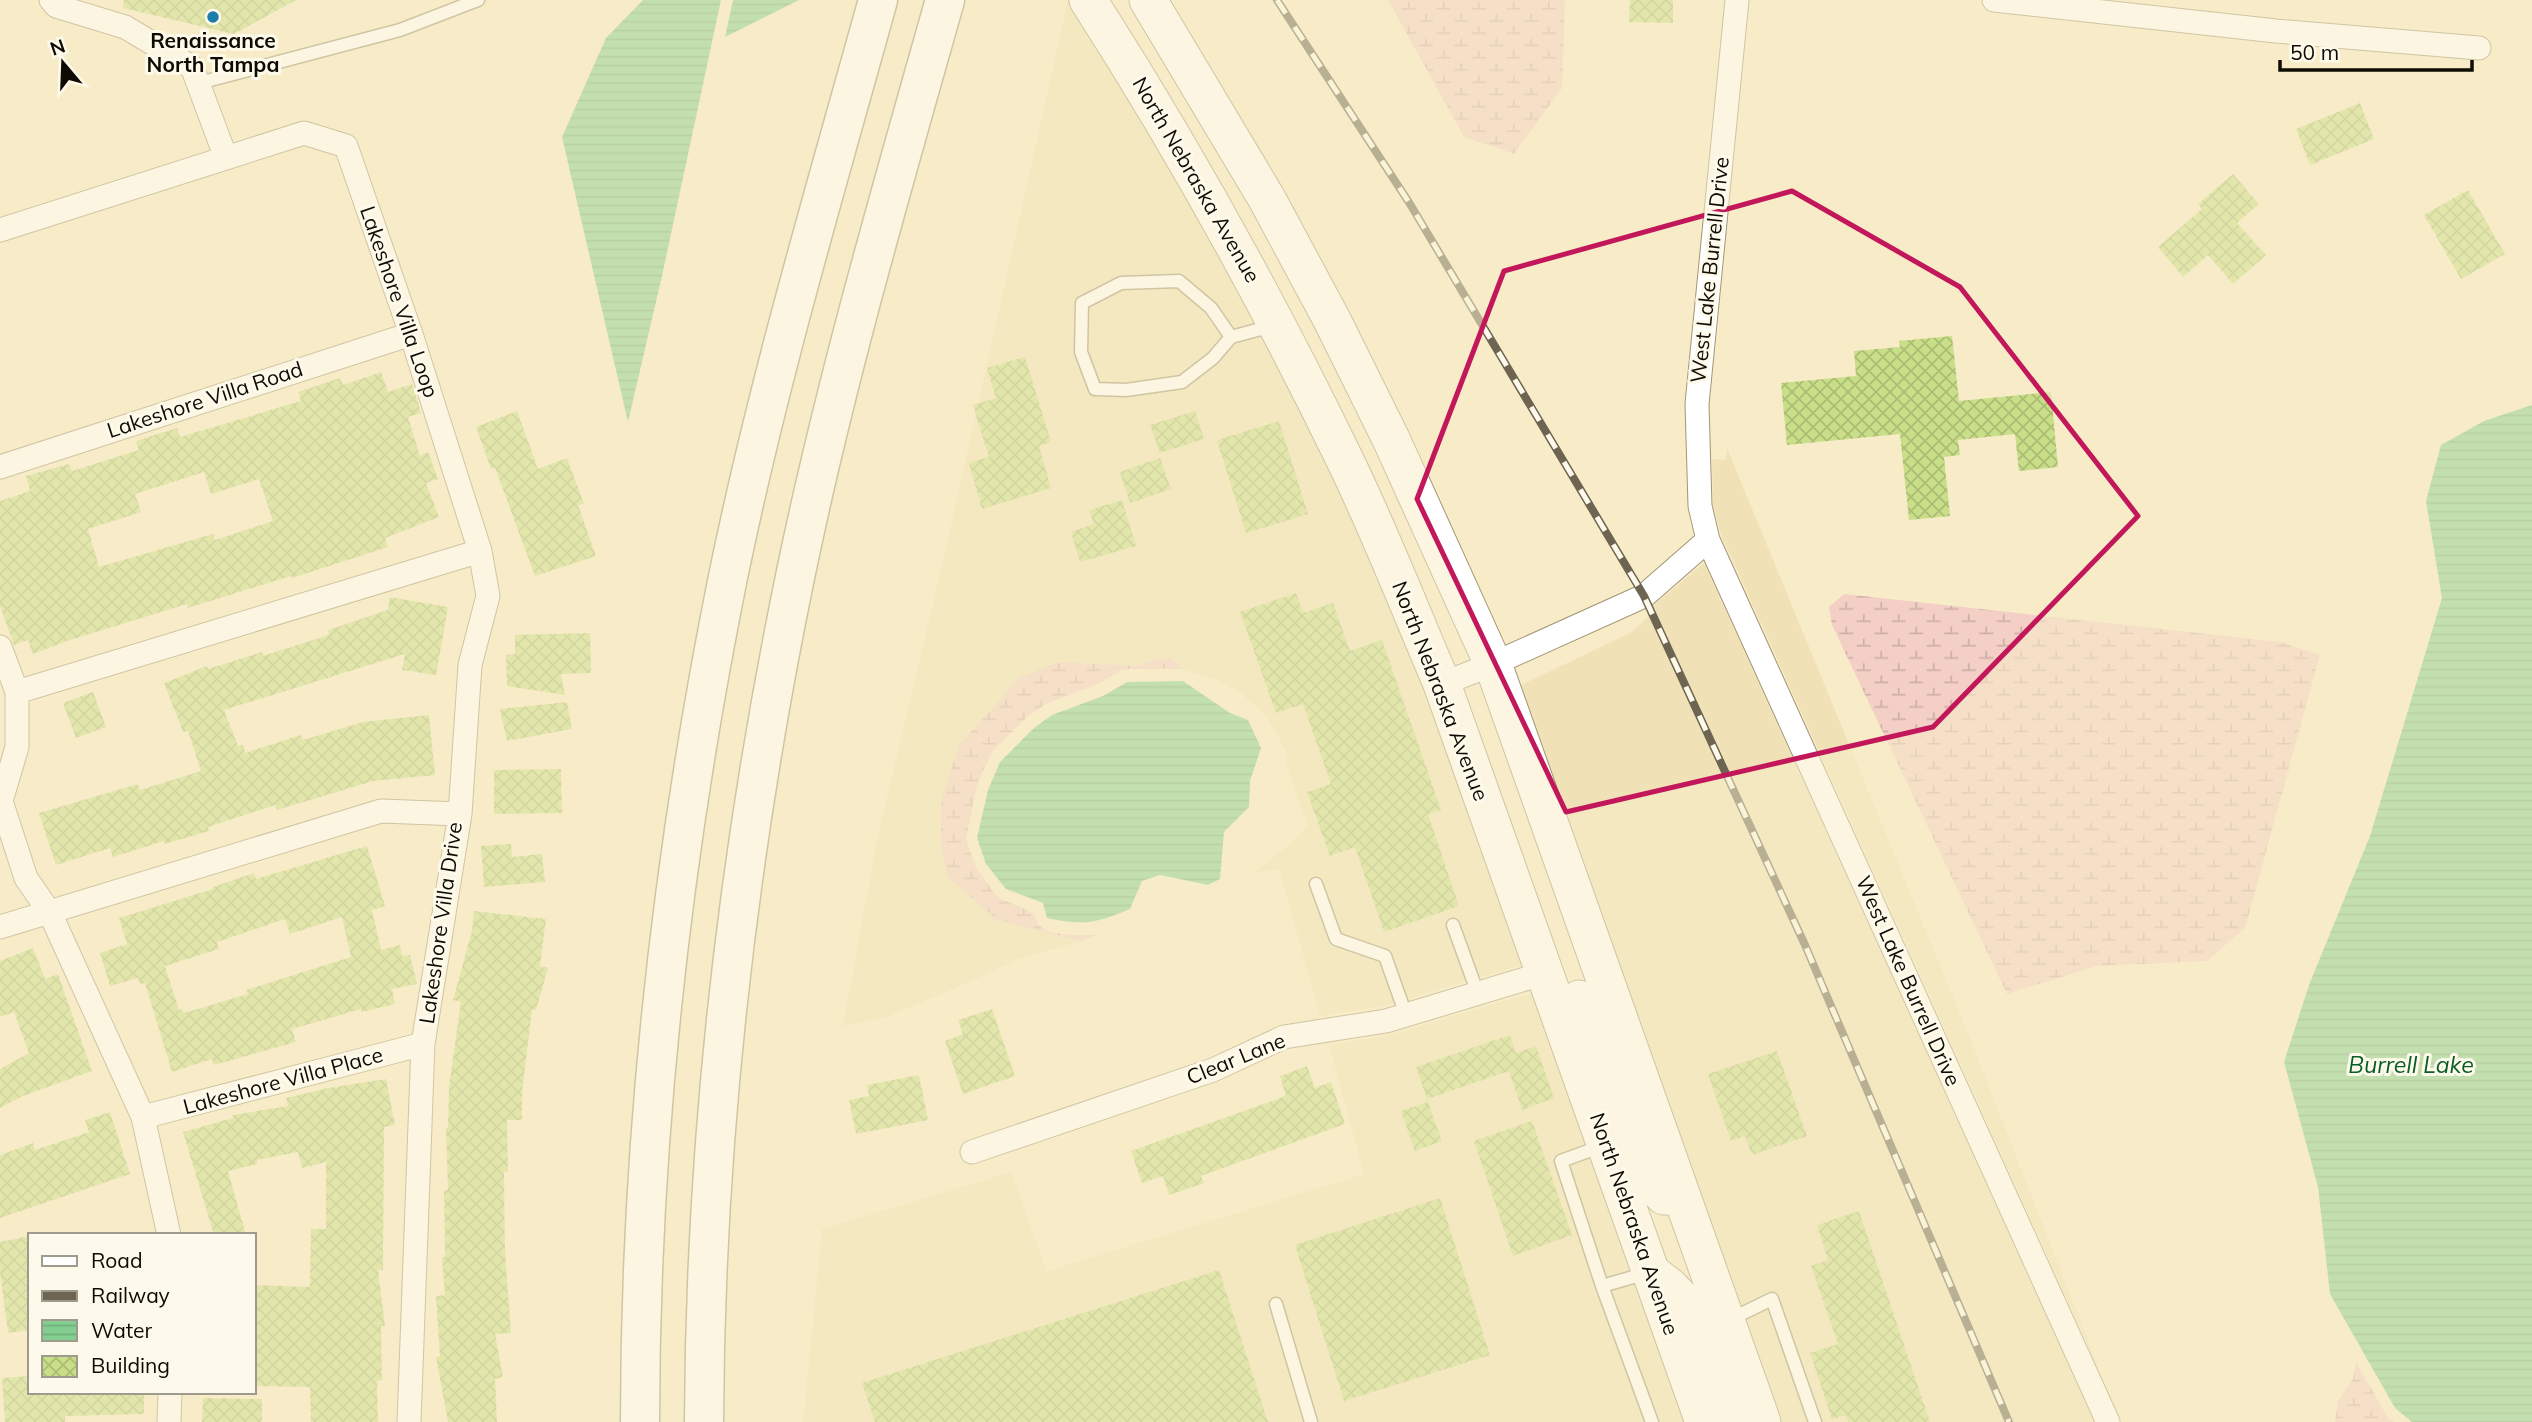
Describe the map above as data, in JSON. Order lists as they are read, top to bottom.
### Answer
{
  "streets": {
    "main road": ["North Nebraska Avenue"],
    "street": [
      "West Lake Burrell Drive",
      "Lakeshore Villa Loop",
      "Lakeshore Villa Road",
      "Lakeshore Villa Drive",
      "Clear Lane",
      "Lakeshore Villa Place"
    ]
  },
  "crossings": [
    ["North Nebraska Avenue", "Clear Lane"],
    ["Lakeshore Villa Loop", "Lakeshore Villa Road"],
    ["Lakeshore Villa Loop", "Lakeshore Villa Drive"],
    ["Lakeshore Villa Drive", "Lakeshore Villa Place"]
  ],
  "water": ["Burrell Lake"],
  "places": ["Renaissance North Tampa"],
  "legend": [
    "Road",
    "Railway",
    "Water",
    "Building"
  ],
  "scale_bar": "50 m",
  "north": "top"
}
